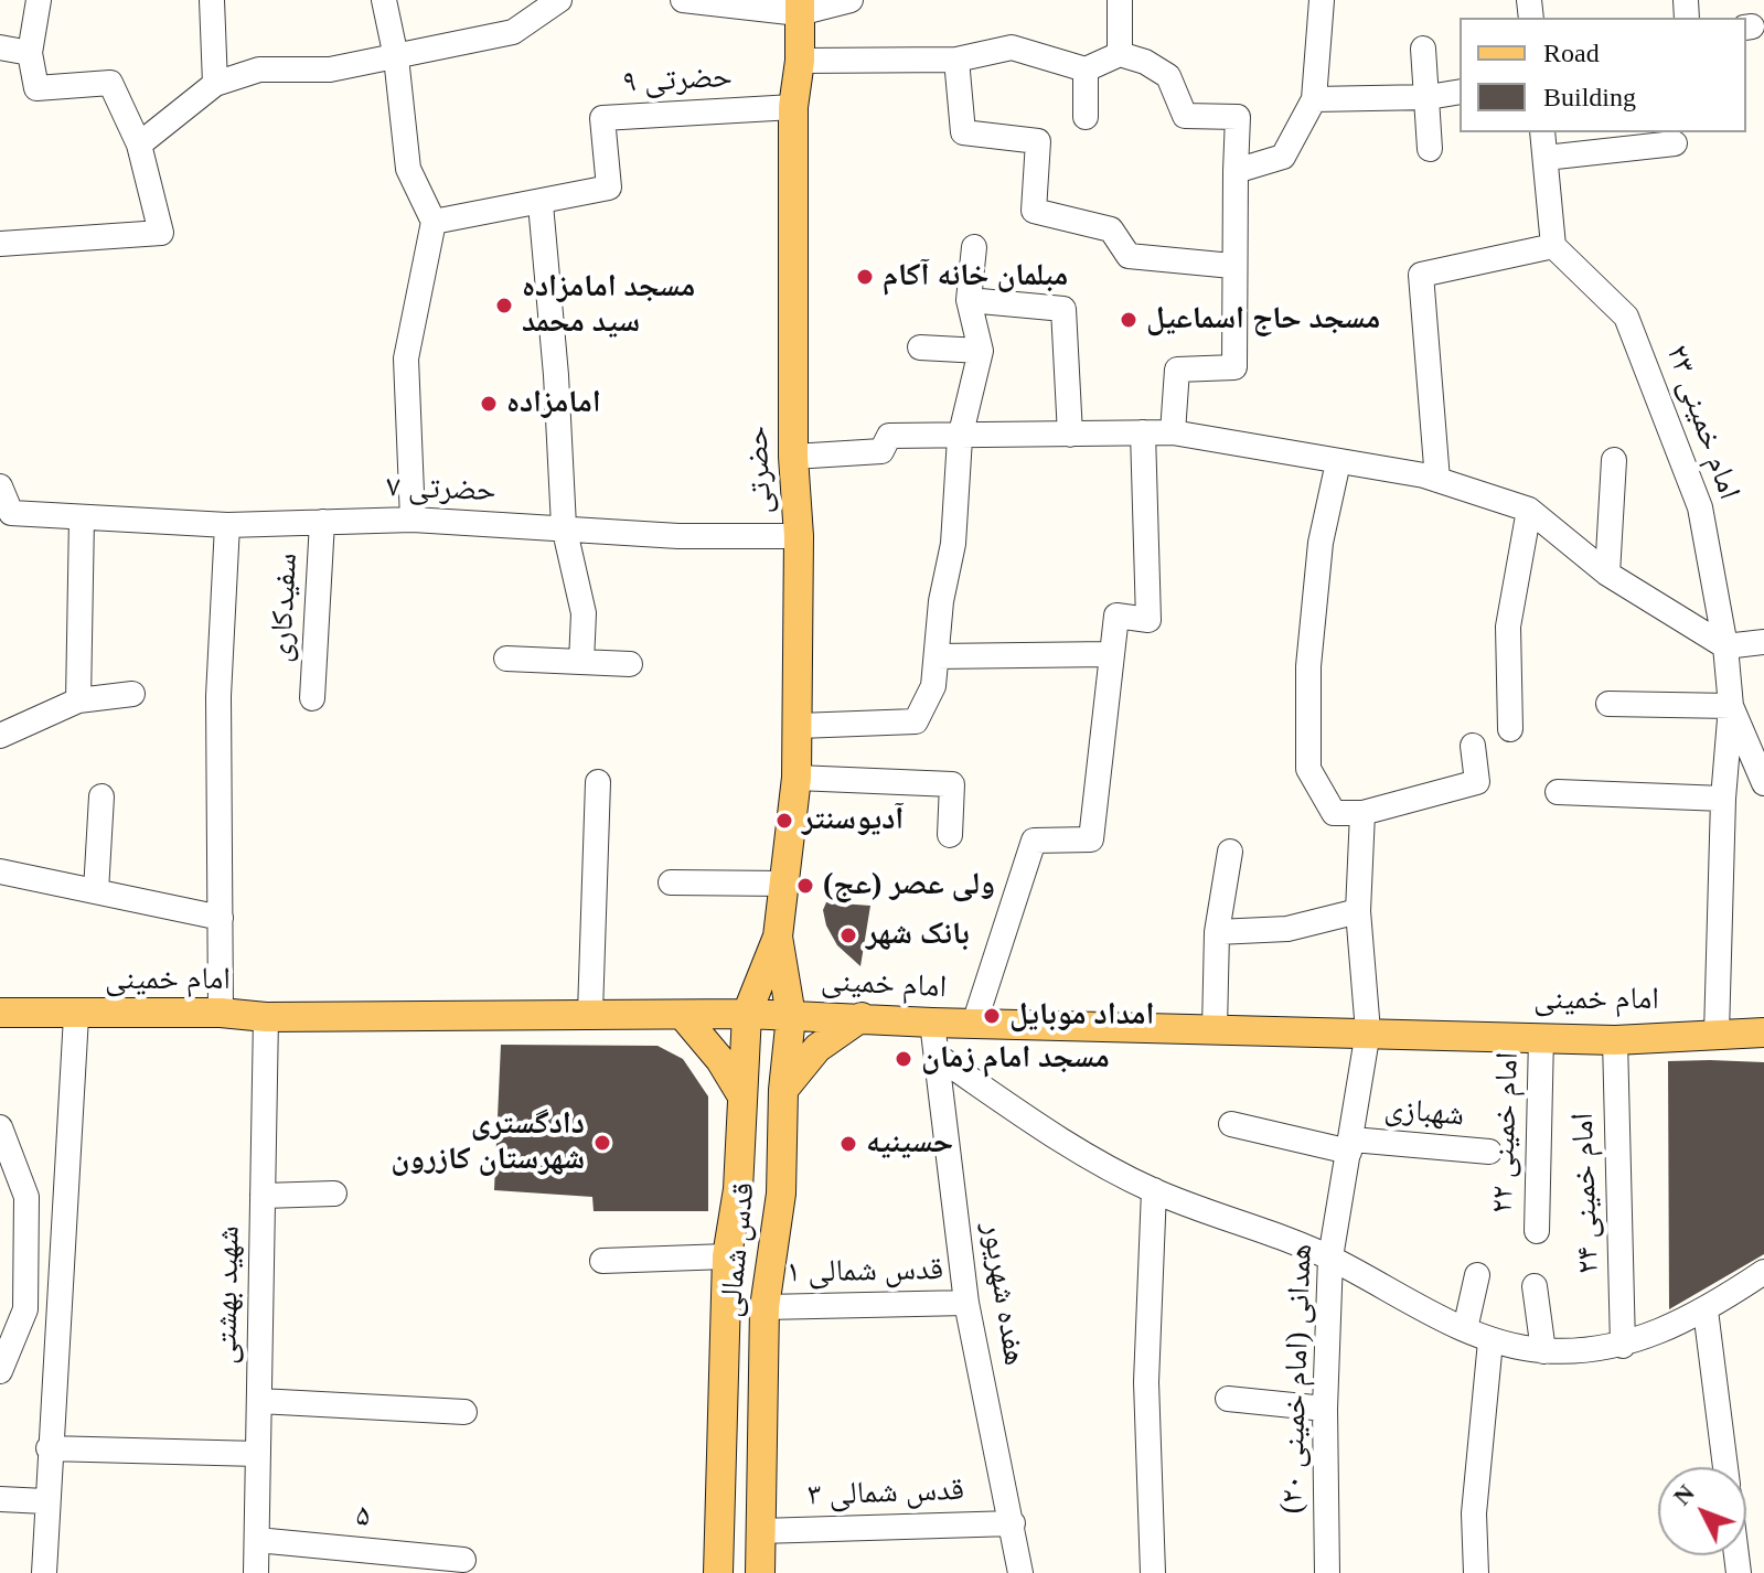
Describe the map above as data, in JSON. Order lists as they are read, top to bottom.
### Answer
{
  "streets": {
    "main road": ["حضرتی", "امام خمینی", "قدس شمالی"],
    "street": [
      "حضرتی ۹",
      "امام خمینی ۲۳",
      "حضرتی ۷",
      "سفیدکاری",
      "شهبازی",
      "امام خمینی ۲۲",
      "امام خمینی ۲۴",
      "قدس شمالی ۱",
      "هفده شهریور",
      "شهید بهشتی",
      "همدانی (امام خمینی ۲۰)",
      "۳ قدس شمالی",
      "۵"
    ]
  },
  "crossings": [
    ["حضرتی ۹", "حضرتی"],
    ["امام خمینی ۲۳", "امام خمینی"],
    ["حضرتی", "حضرتی ۷"],
    ["حضرتی", "قدس شمالی"],
    ["حضرتی ۷", "سفیدکاری"],
    ["امام خمینی", "امام خمینی ۲۲"],
    ["امام خمینی", "امام خمینی ۲۴"],
    ["امام خمینی", "قدس شمالی"],
    ["امام خمینی", "هفده شهریور"],
    ["امام خمینی", "شهید بهشتی"],
    ["امام خمینی", "همدانی (امام خمینی ۲۰)"],
    ["شهبازی", "همدانی (امام خمینی ۲۰)"],
    ["قدس شمالی", "قدس شمالی ۱"],
    ["قدس شمالی", "۳ قدس شمالی"],
    ["قدس شمالی ۱", "هفده شهریور"],
    ["هفده شهریور", "۳ قدس شمالی"],
    ["شهید بهشتی", "۵"]
  ],
  "places": [
    "مبلمان خانه آکام",
    "مسجد امامزاده سید محمد",
    "مسجد حاج اسماعیل",
    "امامزاده",
    "آدیوسنتر",
    "ولی عصر (عج)",
    "بانک شهر",
    "امداد موبایل",
    "مسجد امام زمان",
    "دادگستری شهرستان کازرون",
    "حسینیه"
  ],
  "legend": ["Road", "Building"],
  "north": "top left"
}
